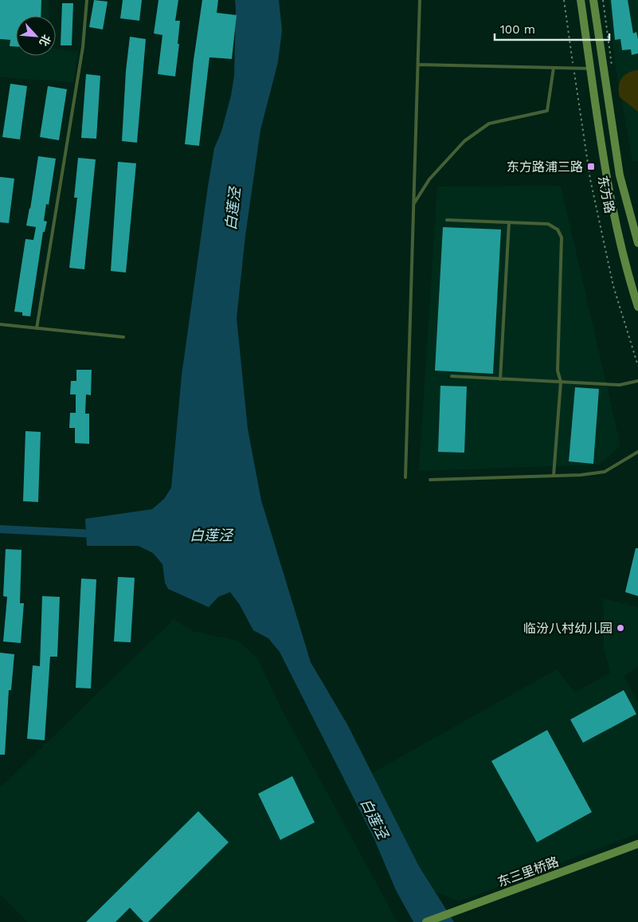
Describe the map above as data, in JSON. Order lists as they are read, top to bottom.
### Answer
{
  "streets": {
    "main road": ["东方路", "东三里桥路"]
  },
  "water": ["白莲泾"],
  "places": {
    "transit": ["东方路浦三路"],
    "other": ["临汾八村幼儿园"]
  },
  "scale_bar": "100 m",
  "north": "bottom right"
}
